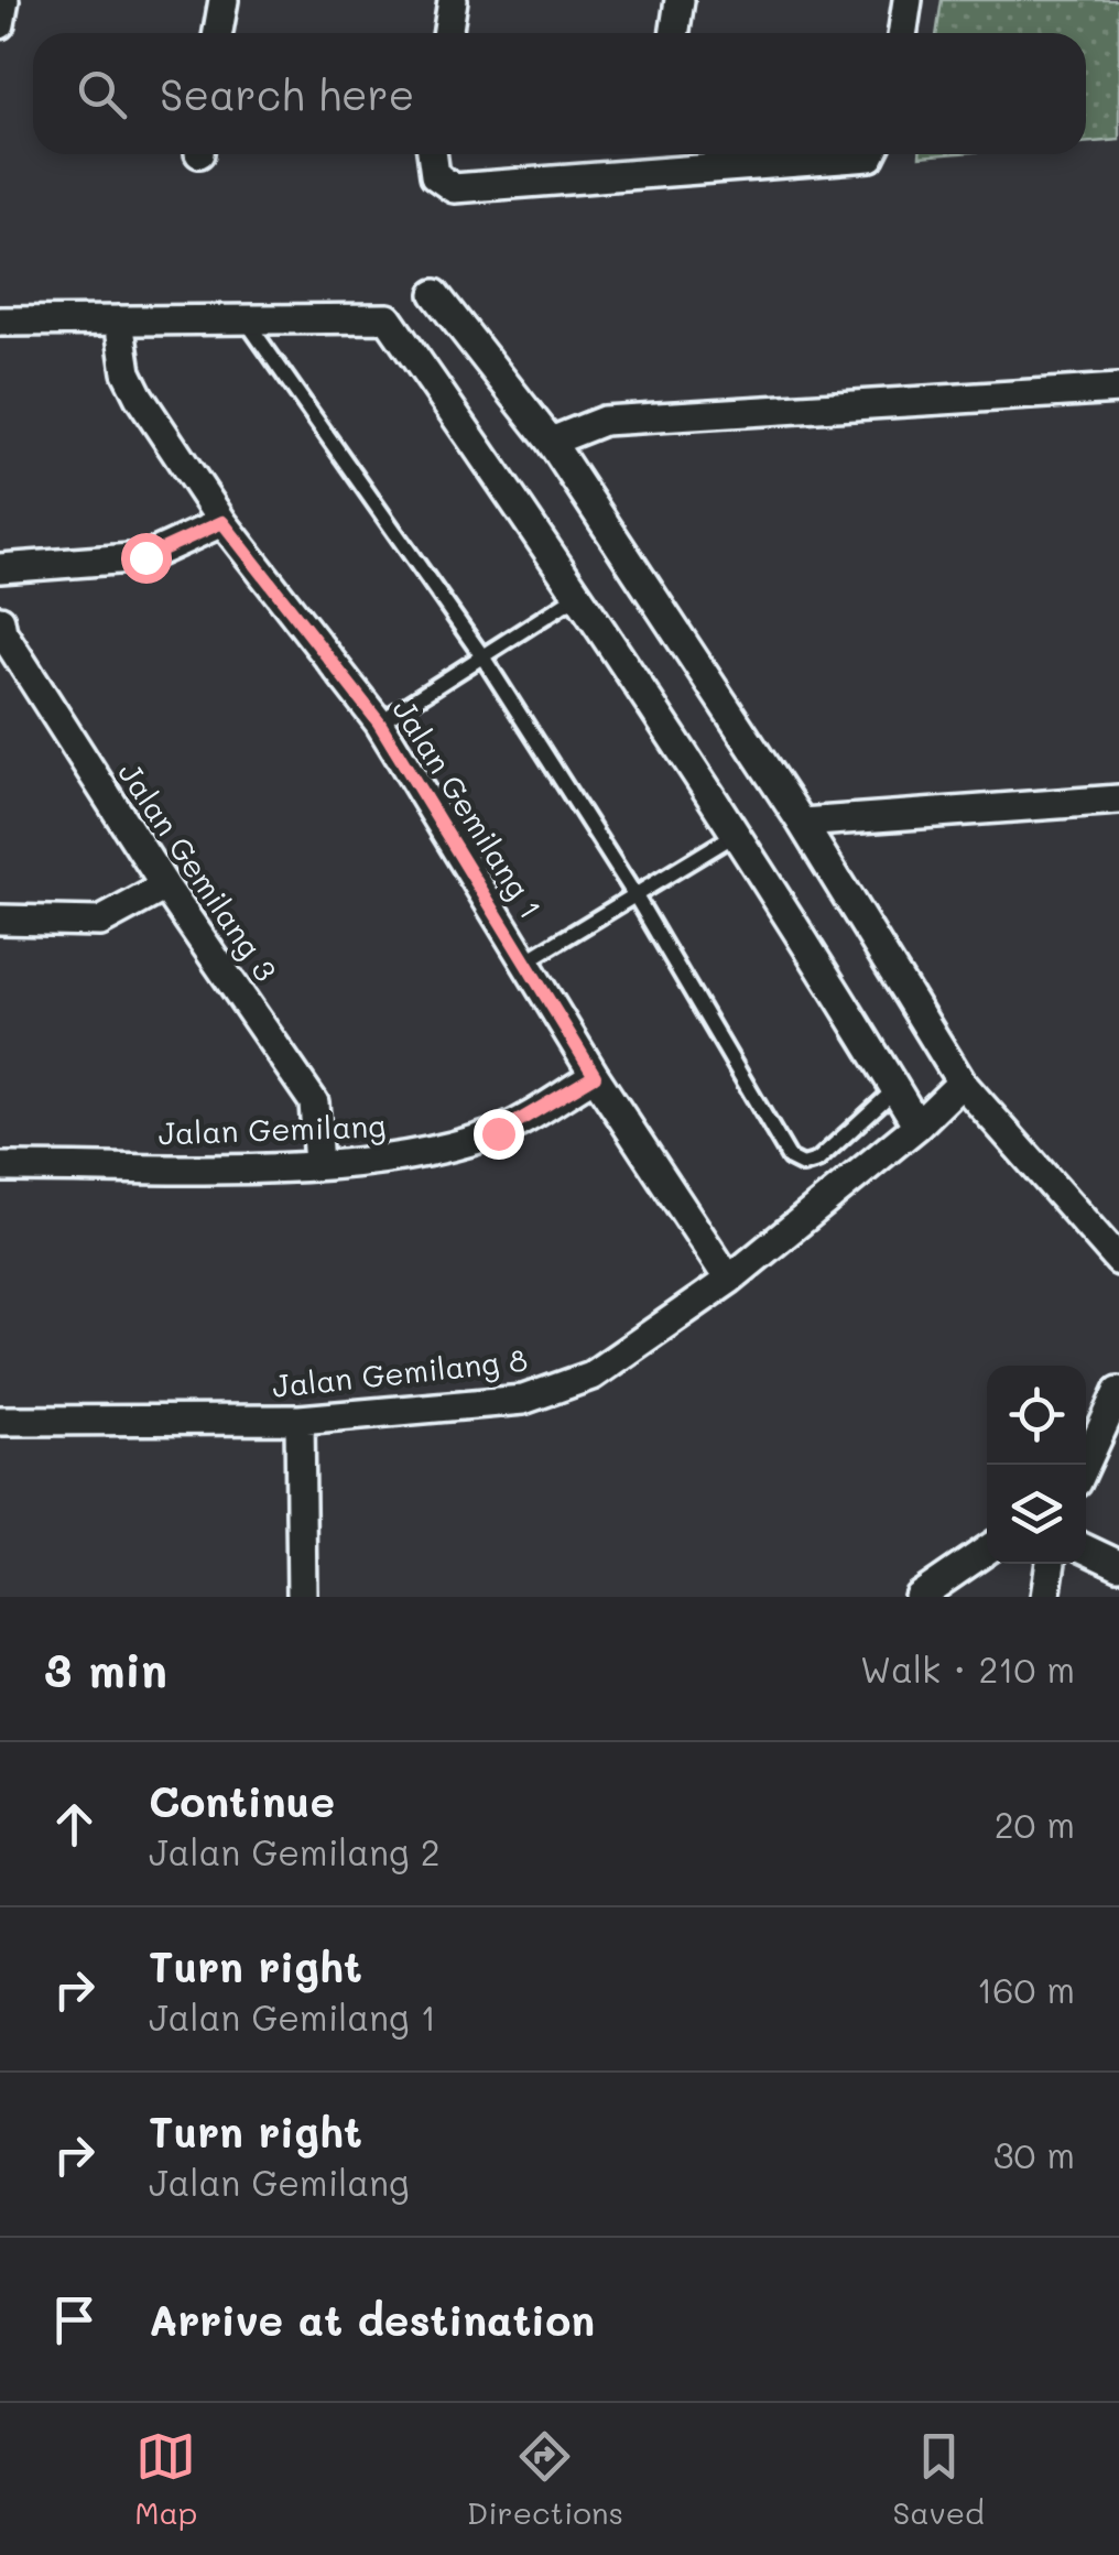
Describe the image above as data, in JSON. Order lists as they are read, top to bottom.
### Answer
{
  "streets": {
    "street": [
      "Jalan Gemilang 1",
      "Jalan Gemilang 3",
      "Jalan Gemilang",
      "Jalan Gemilang 8"
    ]
  },
  "crossings": [
    ["Jalan Gemilang 1", "Jalan Gemilang"],
    ["Jalan Gemilang 1", "Jalan Gemilang 8"],
    ["Jalan Gemilang 3", "Jalan Gemilang"]
  ],
  "page": {
    "search": "Search here",
    "heading": ["3 min", "Walk · 210 m"],
    "list": [
      ["Continue", "Jalan Gemilang 2", "20 m"],
      ["Turn right", "Jalan Gemilang 1", "160 m"],
      ["Turn right", "Jalan Gemilang", "30 m"],
      "Arrive at destination"
    ],
    "nav": ["Map", "Directions", "Saved"]
  }
}
